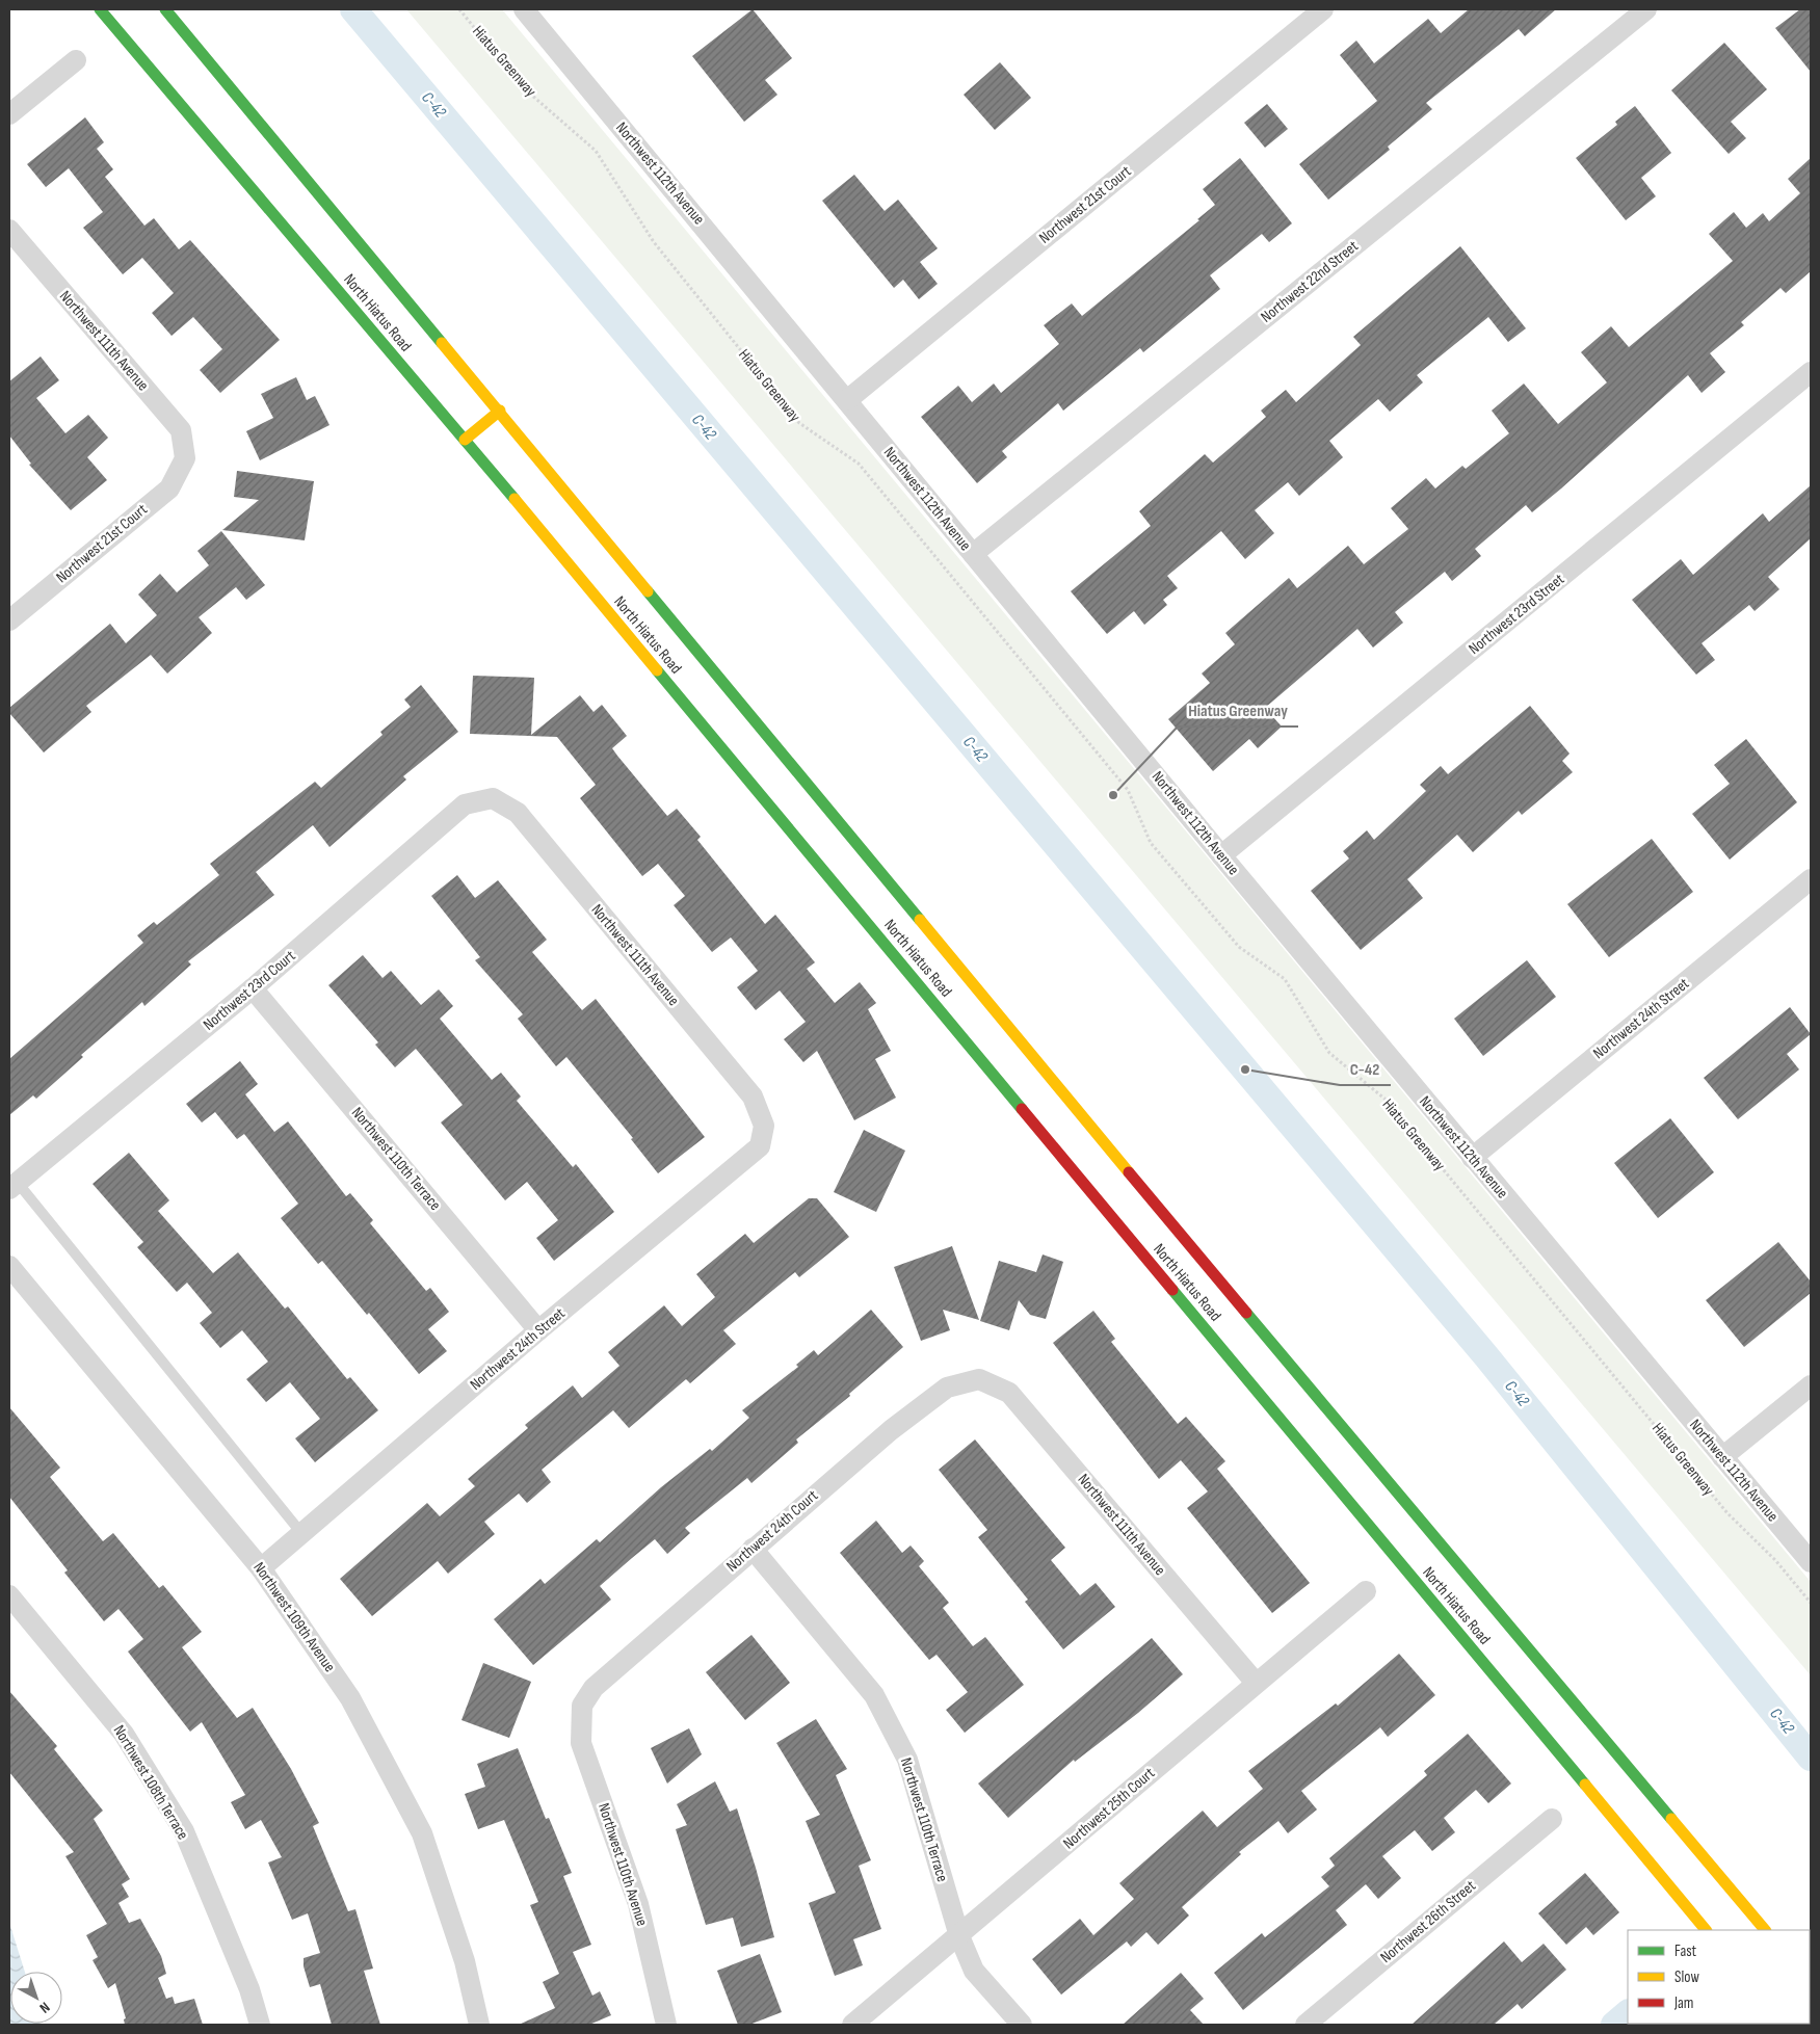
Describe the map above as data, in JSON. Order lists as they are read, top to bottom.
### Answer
{
  "streets": {
    "main road": ["North Hiatus Road"],
    "street": [
      "Northwest 112th Avenue",
      "Northwest 21st Court",
      "Northwest 22nd Street",
      "Northwest 111th Avenue",
      "Northwest 23rd Street",
      "Northwest 23rd Court",
      "Northwest 24th Street",
      "Northwest 110th Terrace",
      "Northwest 24th Court",
      "Northwest 109th Avenue",
      "Northwest 108th Terrace",
      "Northwest 25th Court",
      "Northwest 110th Avenue",
      "Northwest 26th Street"
    ],
    "path": ["Hiatus Greenway"]
  },
  "crossings": [
    ["Northwest 112th Avenue", "Northwest 21st Court"],
    ["Northwest 112th Avenue", "Northwest 22nd Street"],
    ["Northwest 112th Avenue", "Northwest 23rd Street"],
    ["Northwest 112th Avenue", "Northwest 24th Street"],
    ["Northwest 21st Court", "Northwest 111th Avenue"],
    ["Northwest 111th Avenue", "Northwest 23rd Court"],
    ["Northwest 111th Avenue", "Northwest 24th Street"],
    ["Northwest 111th Avenue", "Northwest 24th Court"],
    ["Northwest 111th Avenue", "Northwest 25th Court"],
    ["Northwest 23rd Court", "Northwest 110th Terrace"],
    ["Northwest 24th Street", "Northwest 110th Terrace"],
    ["Northwest 24th Street", "Northwest 109th Avenue"],
    ["Northwest 110th Terrace", "Northwest 24th Court"],
    ["Northwest 110th Terrace", "Northwest 25th Court"],
    ["Northwest 24th Court", "Northwest 110th Avenue"]
  ],
  "water": ["C-42"],
  "places": ["Hiatus Greenway", "C-42"],
  "legend": ["Fast", "Slow", "Jam"],
  "north": "bottom right"
}
